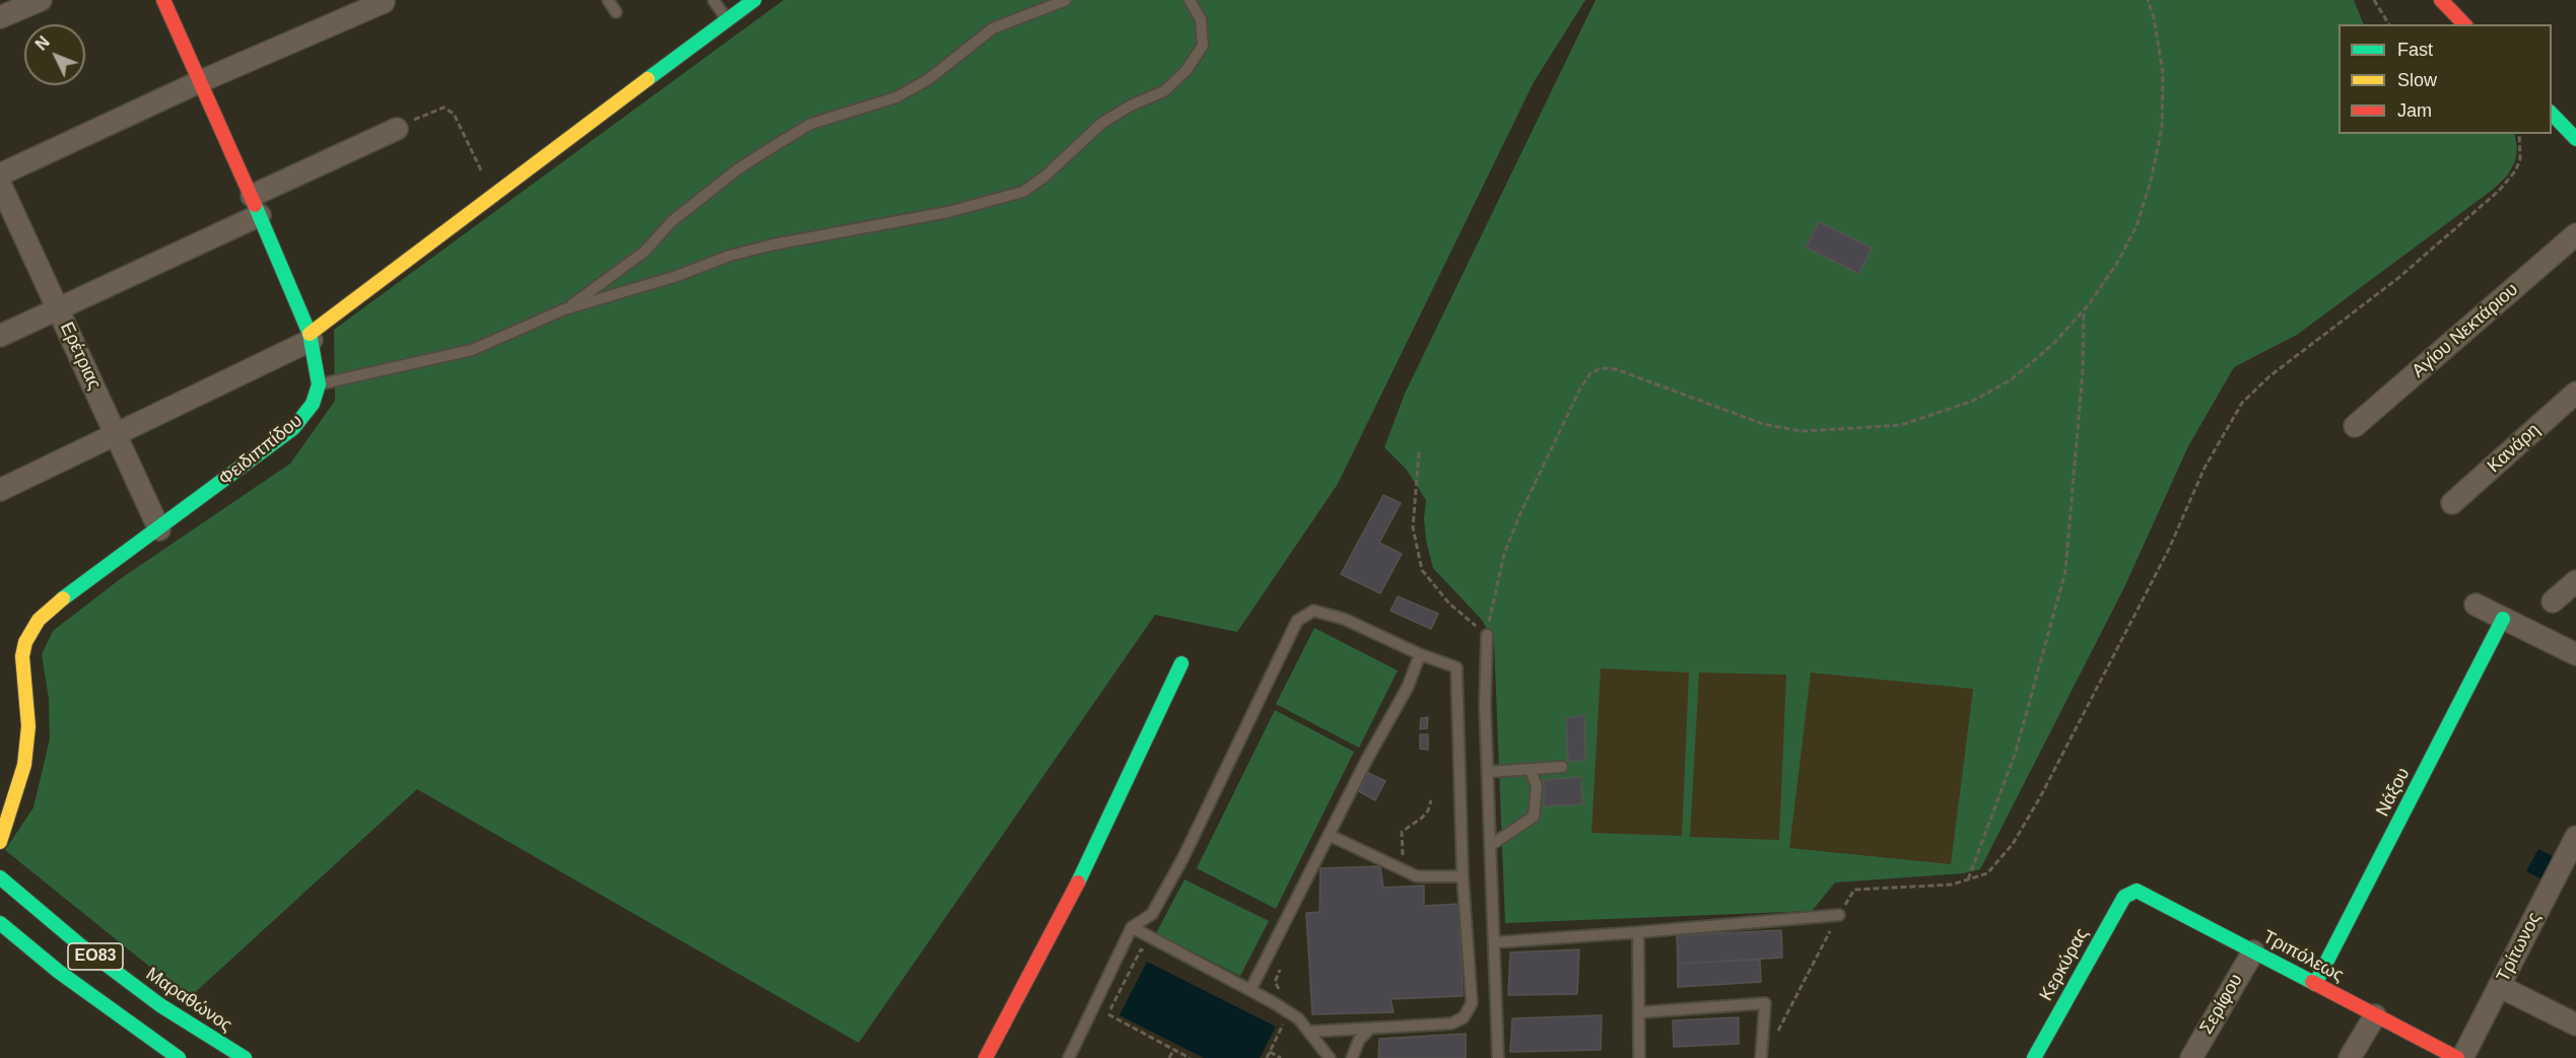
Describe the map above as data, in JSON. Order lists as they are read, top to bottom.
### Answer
{
  "streets": {
    "street": [
      "Αγίου Νεκτάριου",
      "Ερέτριας",
      "Κανάρη",
      "Φειδιππίδου",
      "Νάξου",
      "Τρίτωνος",
      "ΕΟ83",
      "Τριπόλεως",
      "Κερκύρας",
      "Μαραθώνος",
      "Σερίφου"
    ]
  },
  "crossings": [
    ["Ερέτριας", "Φειδιππίδου"],
    ["Νάξου", "Τριπόλεως"],
    ["Τριπόλεως", "Κερκύρας"],
    ["Τριπόλεως", "Σερίφου"]
  ],
  "legend": ["Fast", "Slow", "Jam"],
  "north": "top left"
}
